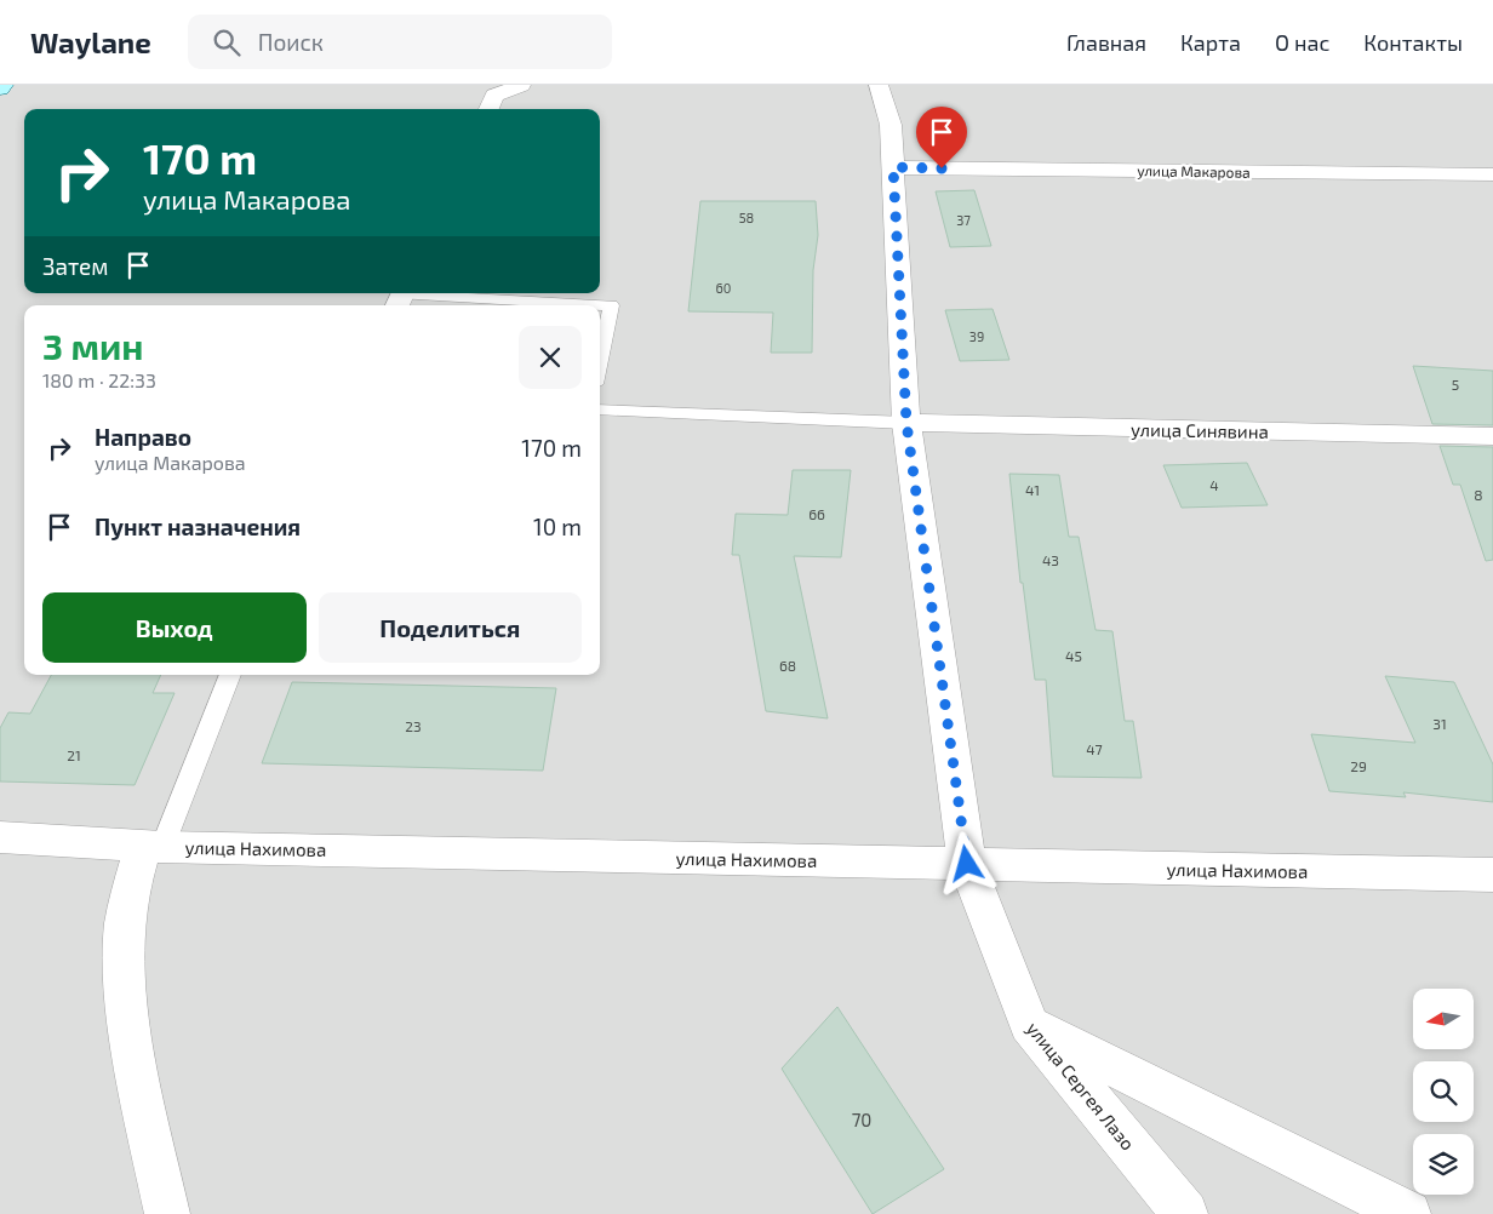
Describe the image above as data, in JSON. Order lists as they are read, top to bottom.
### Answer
{
  "streets": {
    "street": [
      "улица Макарова",
      "улица Синявина",
      "улица Нахимова",
      "улица Сергея Лазо"
    ]
  },
  "crossings": [
    ["улица Макарова", "улица Сергея Лазо"],
    ["улица Синявина", "улица Сергея Лазо"],
    ["улица Нахимова", "улица Сергея Лазо"]
  ],
  "house_numbers": [
    "58",
    "37",
    "60",
    "39",
    "5",
    "4",
    "41",
    "8",
    "66",
    "43",
    "45",
    "68",
    "31",
    "23",
    "47",
    "21",
    "29",
    "70"
  ],
  "north": "left",
  "page": {
    "header": "Waylane",
    "search": "Поиск",
    "nav": [
      "Главная",
      "Карта",
      "О нас",
      "Контакты"
    ],
    "turn": ["170 m", "улица Макарова"],
    "then": "Затем",
    "heading": ["3 мин", "180 m · 22:33"],
    "list": [
      {
        "name": "Направо",
        "note": "улица Макарова",
        "value": "170 m"
      },
      {
        "name": "Пункт назначения",
        "value": "10 m"
      }
    ],
    "buttons": ["Выход", "Поделиться"]
  }
}
